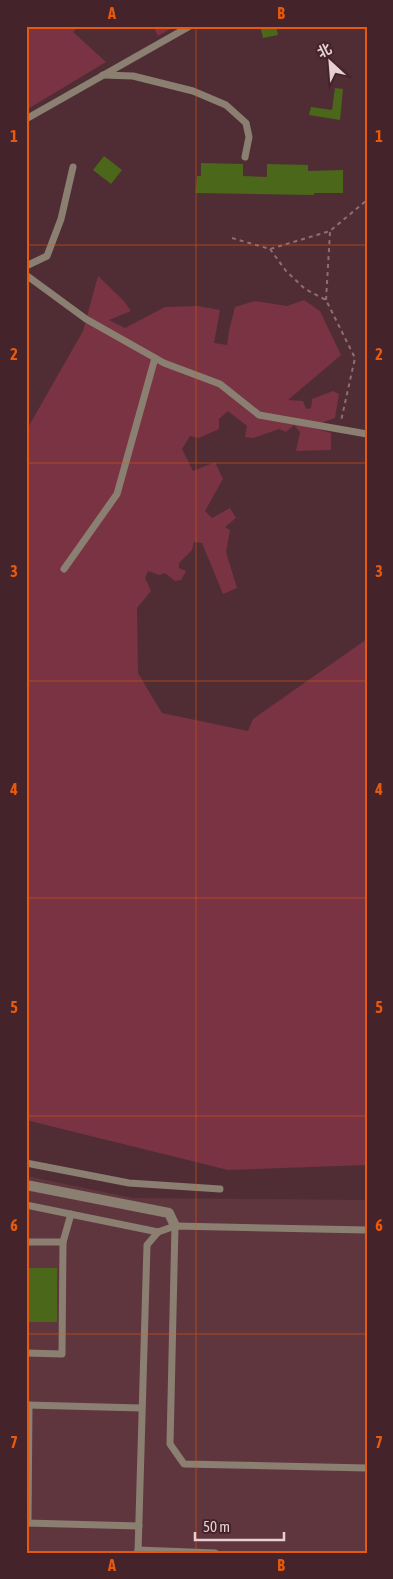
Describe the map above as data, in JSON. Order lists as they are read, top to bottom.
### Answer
{
  "scale_bar": "50 m",
  "north": "top left",
  "grid": {
    "columns": ["A", "B"],
    "rows": [
      "1",
      "2",
      "3",
      "4",
      "5",
      "6",
      "7"
    ]
  }
}
